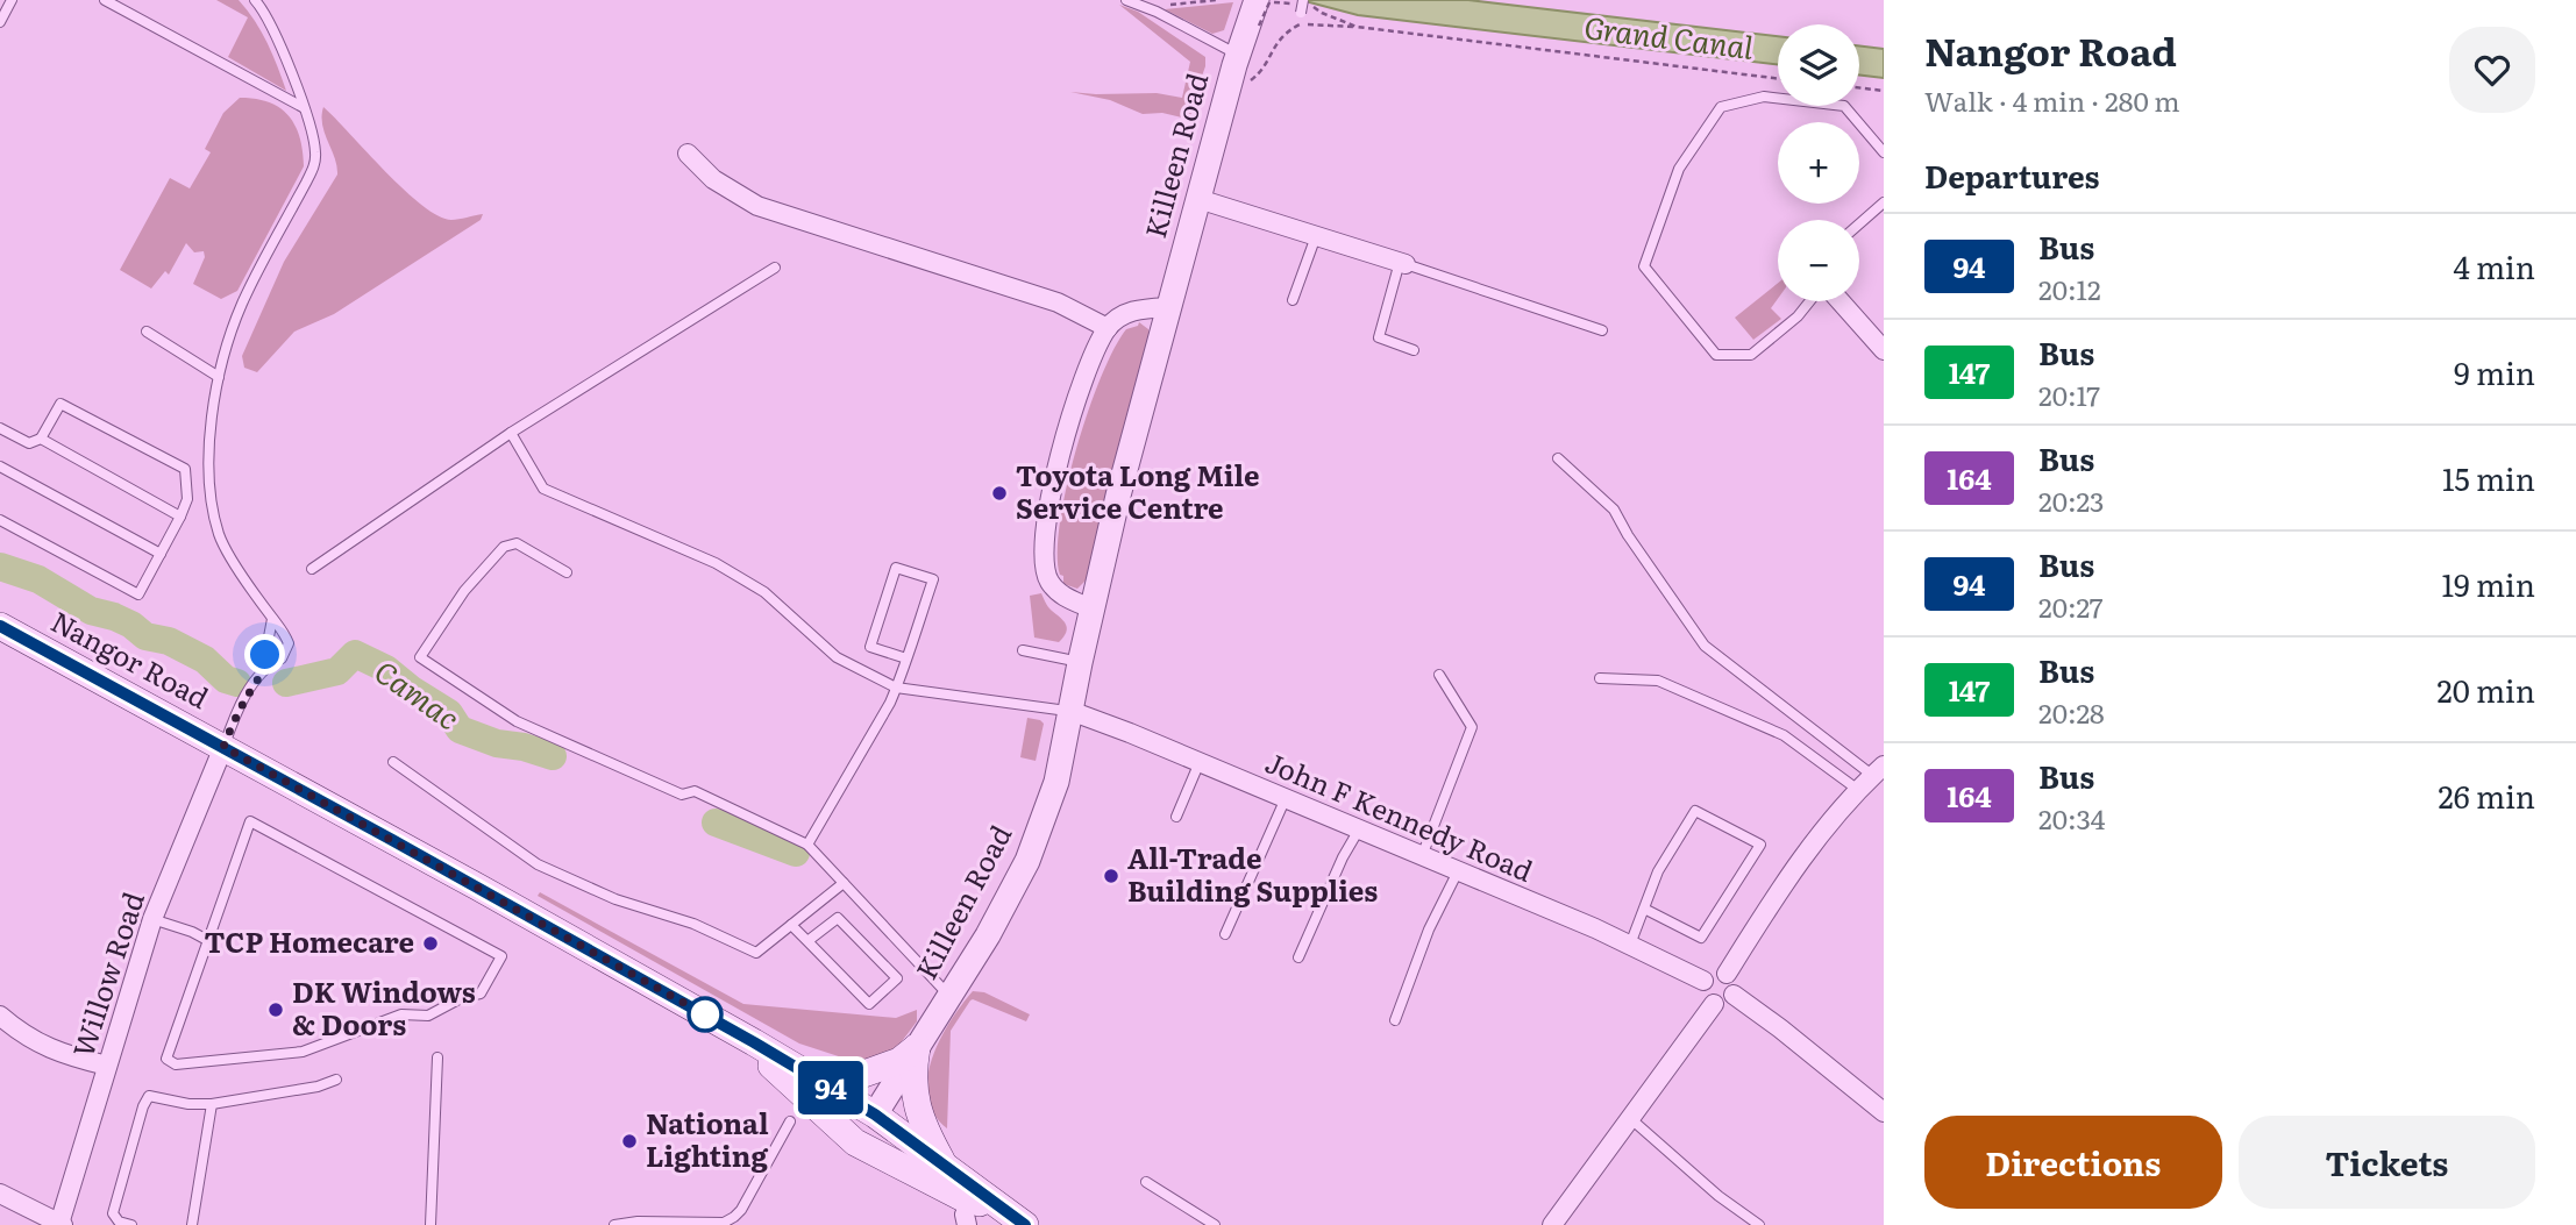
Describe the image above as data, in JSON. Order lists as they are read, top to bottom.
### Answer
{
  "streets": {
    "main road": ["Nangor Road"],
    "street": ["Killeen Road", "John F Kennedy Road", "Willow Road"]
  },
  "crossings": [
    ["Killeen Road", "Nangor Road"],
    ["Killeen Road", "John F Kennedy Road"],
    ["Nangor Road", "Willow Road"]
  ],
  "water": ["Grand Canal", "Camac"],
  "places": [
    "Toyota Long Mile Service Centre",
    "All-Trade Building Supplies",
    "TCP Homecare",
    "DK Windows & Doors",
    "National Lighting"
  ],
  "lines": ["bus line 94"],
  "page": {
    "on_map": "94",
    "heading": [
      ["Nangor Road", "Walk · 4 min · 280 m"],
      "Departures"
    ],
    "map_buttons": ["+", "−"],
    "list": [
      {
        "mark": "94",
        "name": "Bus",
        "note": "20:12",
        "value": "4 min"
      },
      {
        "mark": "147",
        "name": "Bus",
        "note": "20:17",
        "value": "9 min"
      },
      {
        "mark": "164",
        "name": "Bus",
        "note": "20:23",
        "value": "15 min"
      },
      {
        "mark": "94",
        "name": "Bus",
        "note": "20:27",
        "value": "19 min"
      },
      {
        "mark": "147",
        "name": "Bus",
        "note": "20:28",
        "value": "20 min"
      },
      {
        "mark": "164",
        "name": "Bus",
        "note": "20:34",
        "value": "26 min"
      }
    ],
    "buttons": ["Directions", "Tickets"]
  }
}
